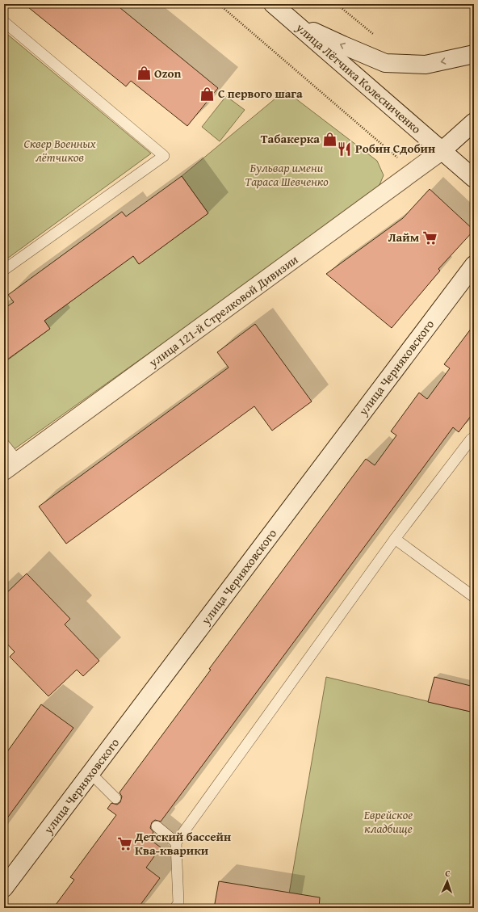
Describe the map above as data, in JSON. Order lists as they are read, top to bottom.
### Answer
{
  "streets": {
    "street": ["улица Лётчика Колесниченко", "улица 121-й Стрелковой Дивизии", "улица Черняховского"]
  },
  "crossings": [
    ["улица Лётчика Колесниченко", "улица 121-й Стрелковой Дивизии"]
  ],
  "parks": ["Сквер Военных лётчиков", "Бульвар имени Тараса Шевченко", "Еврейское кладбище"],
  "places": {
    "shop": ["Ozon", "С первого шага", "Табакерка"],
    "restaurant": ["Робин Сдобин"],
    "supermarket": ["Лайм", "Детский бассейн Ква-кварики"]
  },
  "north": "top"
}
